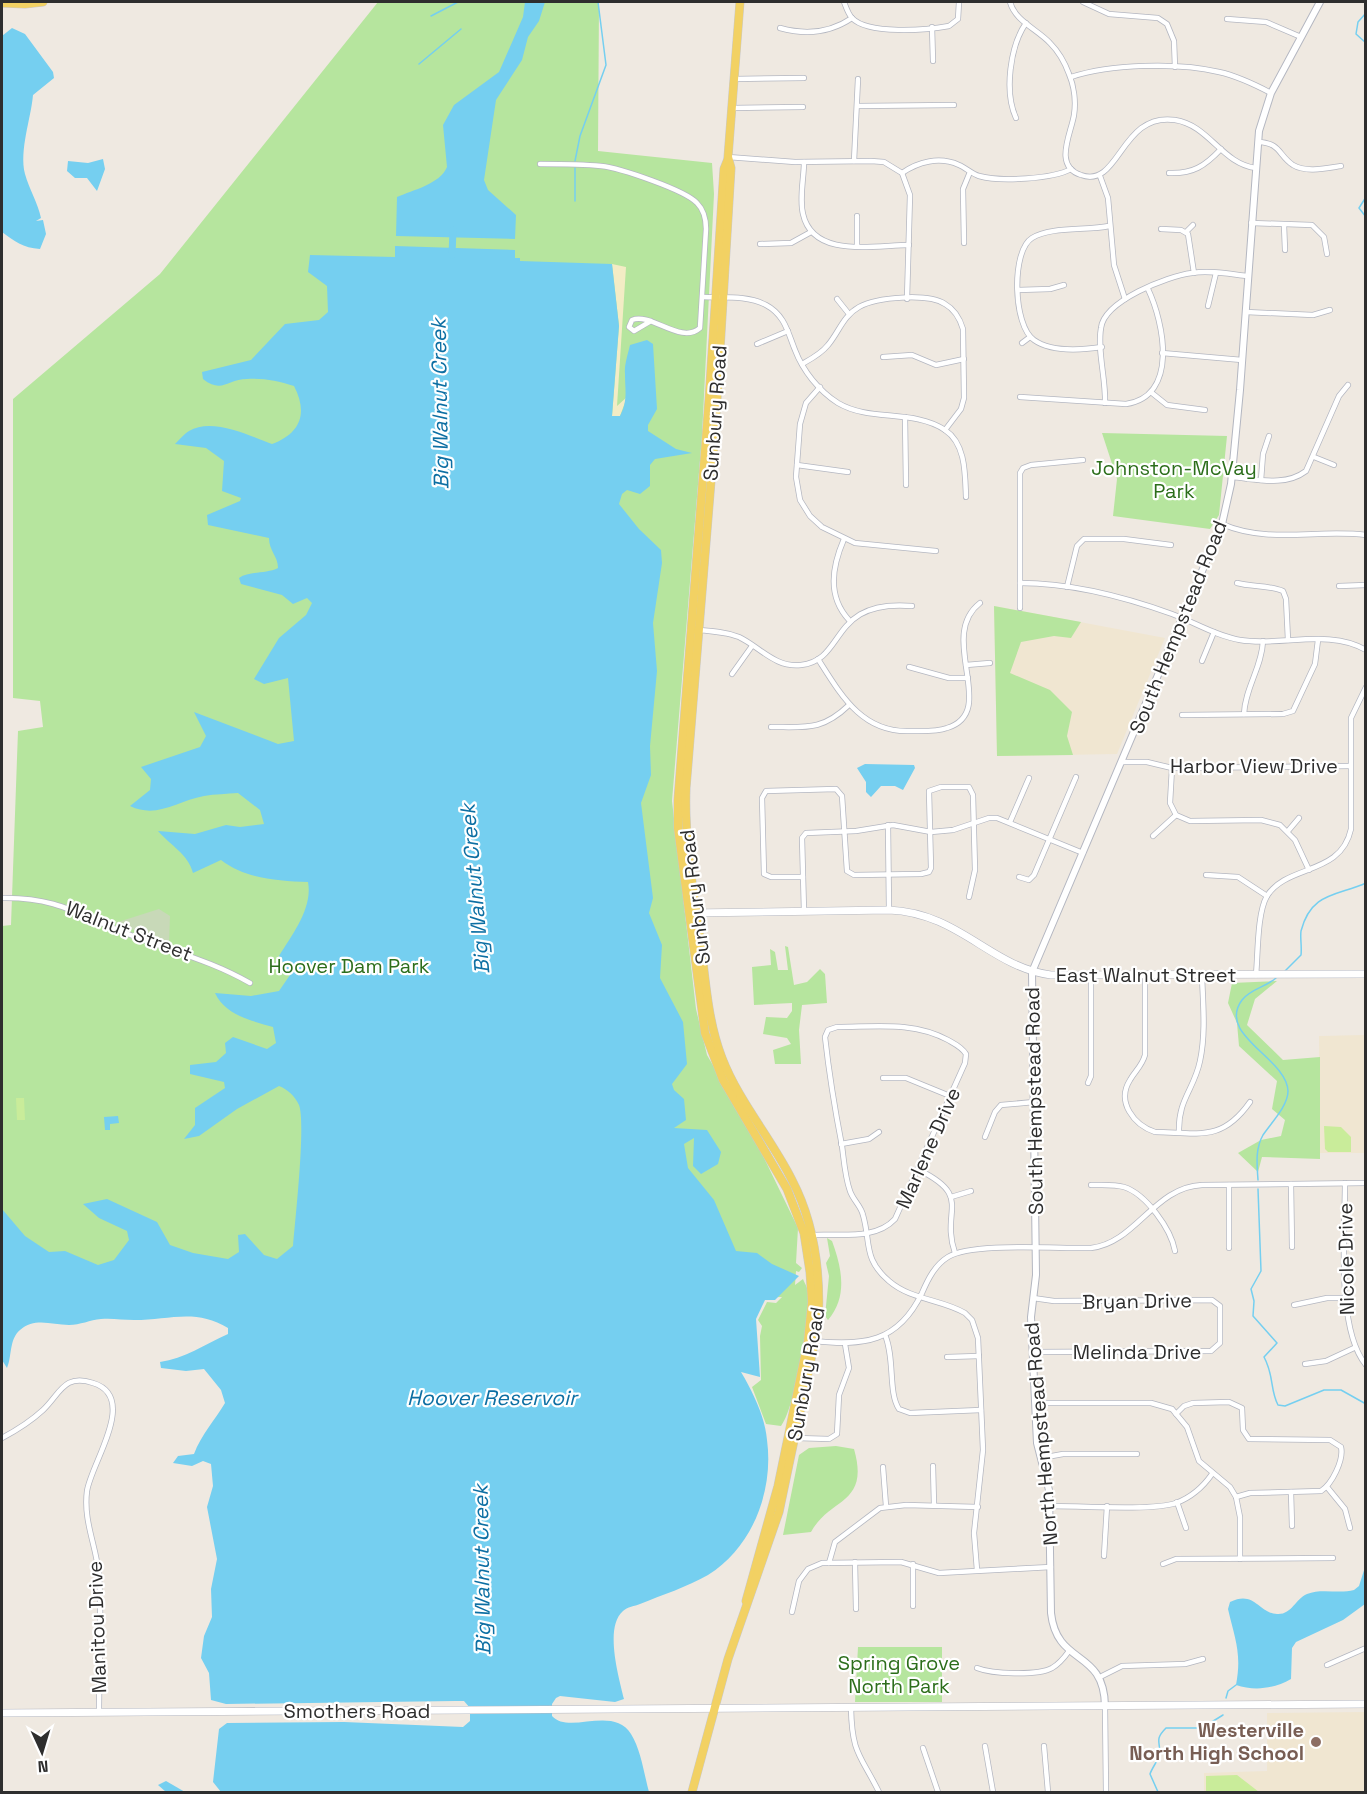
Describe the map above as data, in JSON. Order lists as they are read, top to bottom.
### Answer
{
  "streets": {
    "main road": ["Sunbury Road", "East Walnut Street", "Smothers Road"],
    "street": [
      "South Hempstead Road",
      "Harbor View Drive",
      "Walnut Street",
      "Marlene Drive",
      "Nicole Drive",
      "Bryan Drive",
      "Melinda Drive",
      "North Hempstead Road",
      "Manitou Drive"
    ]
  },
  "crossings": [
    ["Sunbury Road", "East Walnut Street"],
    ["Sunbury Road", "Marlene Drive"],
    ["Sunbury Road", "Smothers Road"],
    ["South Hempstead Road", "Harbor View Drive"],
    ["South Hempstead Road", "East Walnut Street"],
    ["South Hempstead Road", "North Hempstead Road"],
    ["Bryan Drive", "Melinda Drive"],
    ["Bryan Drive", "North Hempstead Road"],
    ["Melinda Drive", "North Hempstead Road"],
    ["Manitou Drive", "Smothers Road"]
  ],
  "water": ["Big Walnut Creek", "Hoover Reservoir"],
  "parks": ["Johnston-McVay Park", "Hoover Dam Park", "Spring Grove North Park"],
  "places": ["Westerville North High School"],
  "north": "bottom"
}
